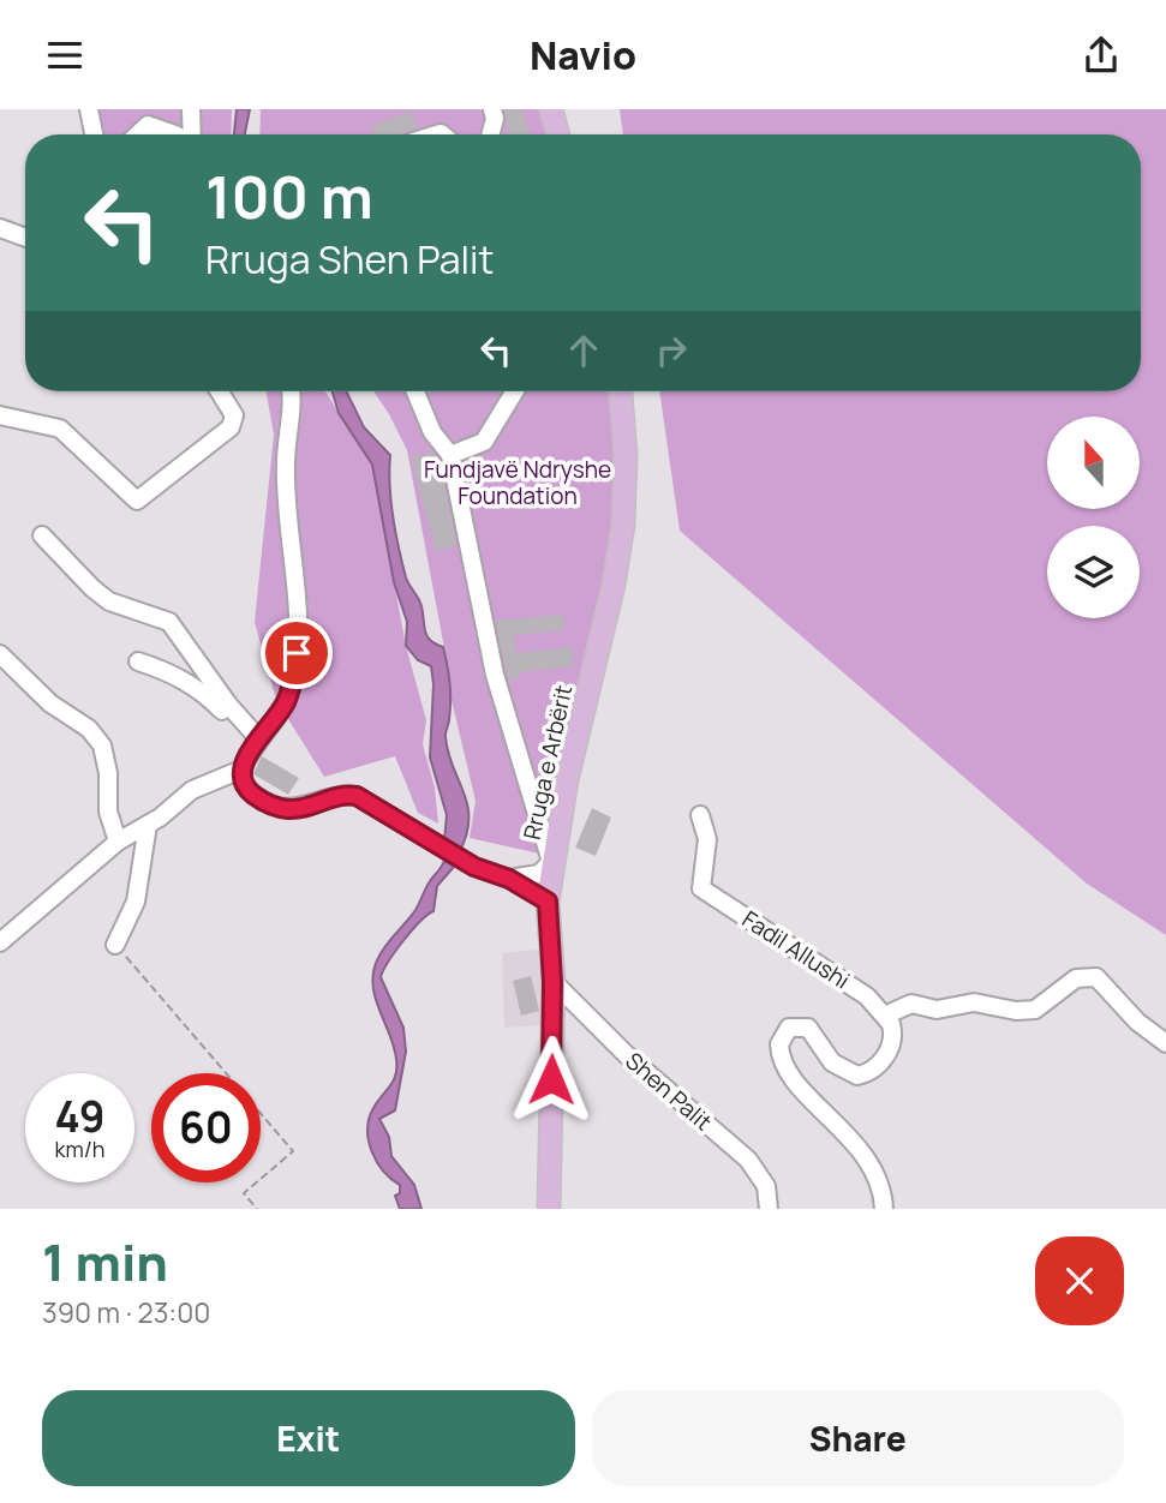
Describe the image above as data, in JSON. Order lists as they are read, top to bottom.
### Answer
{
  "streets": {
    "main road": ["Rruga e Arbërit"],
    "street": ["Fadil Allushi", "Shen Palit"]
  },
  "crossings": [
    ["Rruga e Arbërit", "Shen Palit"]
  ],
  "parks": ["Fundjavë Ndryshe Foundation"],
  "north": "top",
  "page": {
    "header": "Navio",
    "turn": ["100 m", "Rruga Shen Palit"],
    "speed": "49 km/h",
    "limit": "60",
    "heading": ["1 min", "390 m · 23:00"],
    "buttons": ["Exit", "Share"]
  }
}
